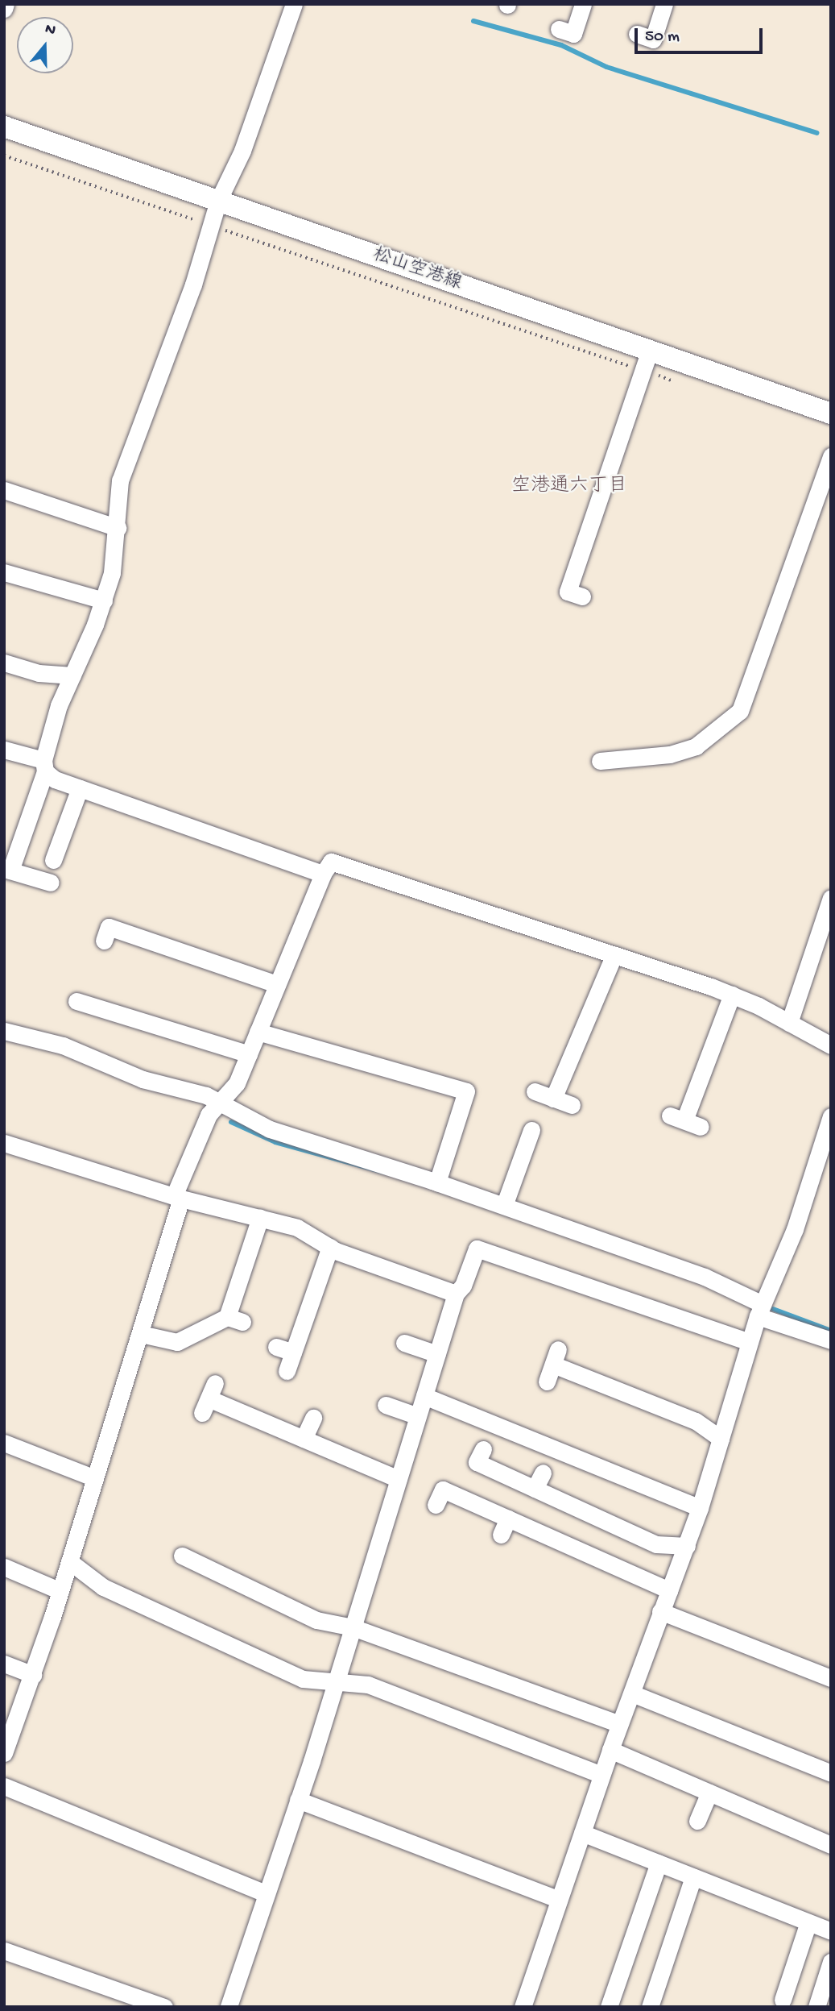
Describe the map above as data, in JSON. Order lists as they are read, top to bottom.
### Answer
{
  "streets": {
    "main road": ["松山空港線"]
  },
  "districts": ["空港通六丁目"],
  "scale_bar": "50 m",
  "north": "top"
}
